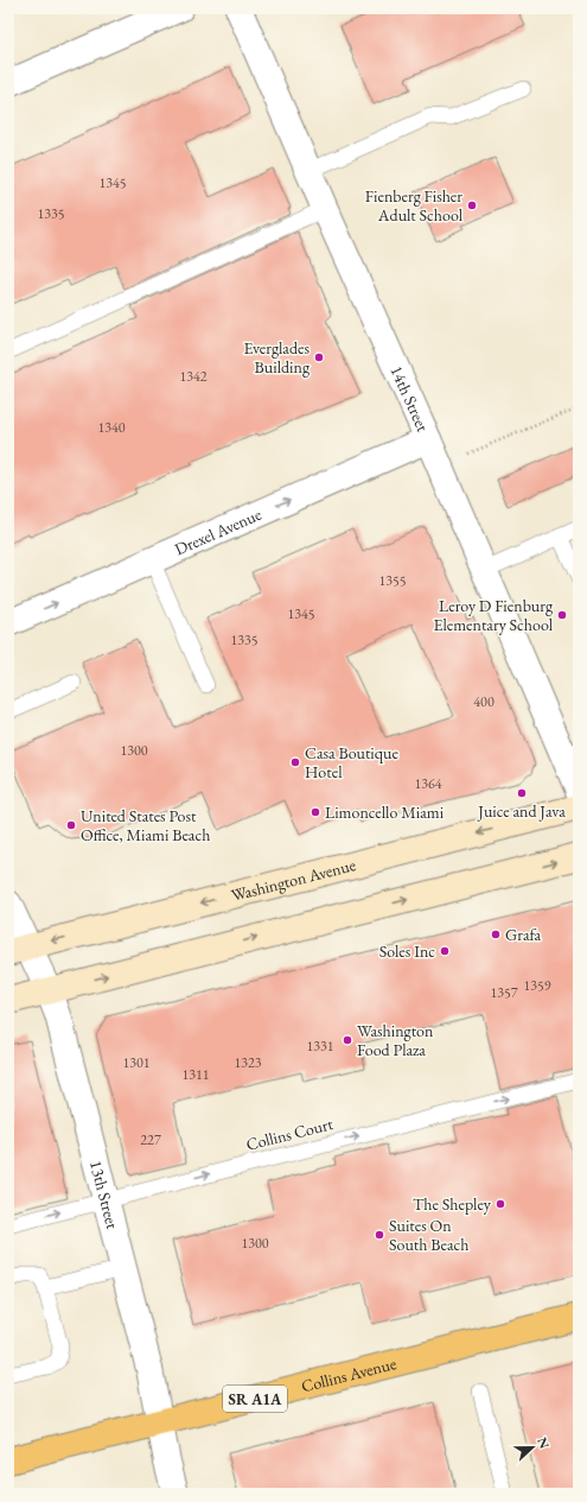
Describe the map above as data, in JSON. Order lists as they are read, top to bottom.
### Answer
{
  "streets": {
    "main road": ["Washington Avenue", "Collins Avenue", "SR A1A"],
    "street": ["14th Street", "Drexel Avenue", "13th Street"],
    "lane": ["Collins Court"]
  },
  "crossings": [
    ["14th Street", "Drexel Avenue"],
    ["Washington Avenue", "13th Street"],
    ["Collins Court", "13th Street"],
    ["13th Street", "Collins Avenue"]
  ],
  "one_way": ["Drexel Avenue", "Collins Court"],
  "places": [
    "Fienberg Fisher Adult School",
    "Everglades Building",
    "Leroy D Fienburg Elementary School",
    "Casa Boutique Hotel",
    "Juice and Java",
    "Limoncello Miami",
    "United States Post Office, Miami Beach",
    "Grafa",
    "Soles Inc",
    "Washington Food Plaza",
    "The Shepley",
    "Suites On South Beach"
  ],
  "house_numbers": [
    "1345",
    "1335",
    "1342",
    "1340",
    "1355",
    "1345",
    "1335",
    "400",
    "1300",
    "1364",
    "1359",
    "1357",
    "1331",
    "1301",
    "1323",
    "1311",
    "227",
    "1300"
  ],
  "north": "right"
}
